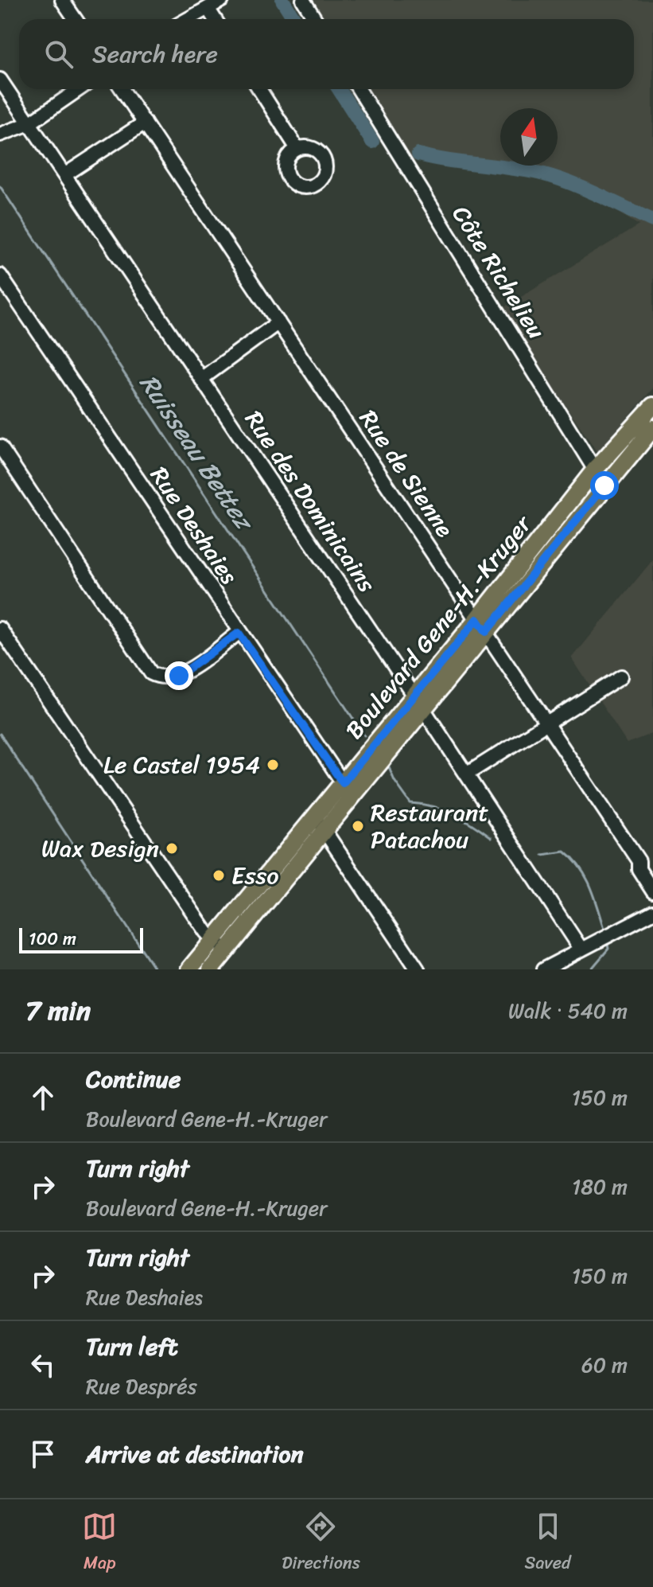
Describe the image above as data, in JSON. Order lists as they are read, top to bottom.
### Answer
{
  "streets": {
    "main road": ["Boulevard Gene-H.-Kruger"],
    "street": [
      "Côte Richelieu",
      "Rue de Sienne",
      "Rue des Dominicains",
      "Rue Deshaies"
    ]
  },
  "crossings": [
    ["Côte Richelieu", "Boulevard Gene-H.-Kruger"],
    ["Rue de Sienne", "Boulevard Gene-H.-Kruger"],
    ["Rue des Dominicains", "Boulevard Gene-H.-Kruger"],
    ["Rue Deshaies", "Boulevard Gene-H.-Kruger"]
  ],
  "water": ["Ruisseau Bettez"],
  "places": [
    "Le Castel 1954",
    "Restaurant Patachou",
    "Wax Design",
    "Esso"
  ],
  "scale_bar": "100 m",
  "north": "top",
  "page": {
    "search": "Search here",
    "scale": "100 m",
    "heading": ["7 min", "Walk · 540 m"],
    "list": [
      ["Continue", "Boulevard Gene-H.-Kruger", "150 m"],
      ["Turn right", "Boulevard Gene-H.-Kruger", "180 m"],
      ["Turn right", "Rue Deshaies", "150 m"],
      ["Turn left", "Rue Després", "60 m"],
      "Arrive at destination"
    ],
    "nav": ["Map", "Directions", "Saved"]
  }
}
